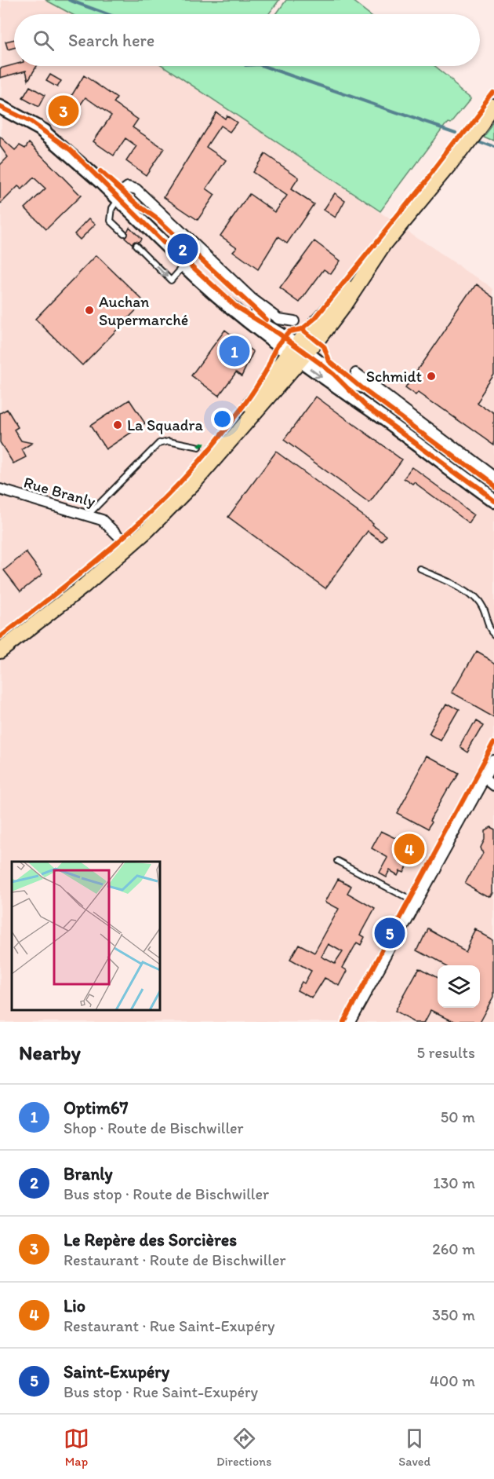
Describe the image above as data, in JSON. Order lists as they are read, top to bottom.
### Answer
{
  "streets": {
    "street": ["Rue Branly"]
  },
  "places": ["Auchan Supermarché", "Schmidt", "La Squadra"],
  "page": {
    "search": "Search here",
    "pins": [
      "3",
      "2",
      "1",
      "4",
      "5"
    ],
    "heading": ["Nearby", "5 results"],
    "list": [
      {
        "mark": "1",
        "name": "Optim67",
        "note": "Shop · Route de Bischwiller",
        "value": "50 m"
      },
      {
        "mark": "2",
        "name": "Branly",
        "note": "Bus stop · Route de Bischwiller",
        "value": "130 m"
      },
      {
        "mark": "3",
        "name": "Le Repère des Sorcières",
        "note": "Restaurant · Route de Bischwiller",
        "value": "260 m"
      },
      {
        "mark": "4",
        "name": "Lio",
        "note": "Restaurant · Rue Saint-Exupéry",
        "value": "350 m"
      },
      {
        "mark": "5",
        "name": "Saint-Exupéry",
        "note": "Bus stop · Rue Saint-Exupéry",
        "value": "400 m"
      }
    ],
    "nav": ["Map", "Directions", "Saved"]
  }
}
